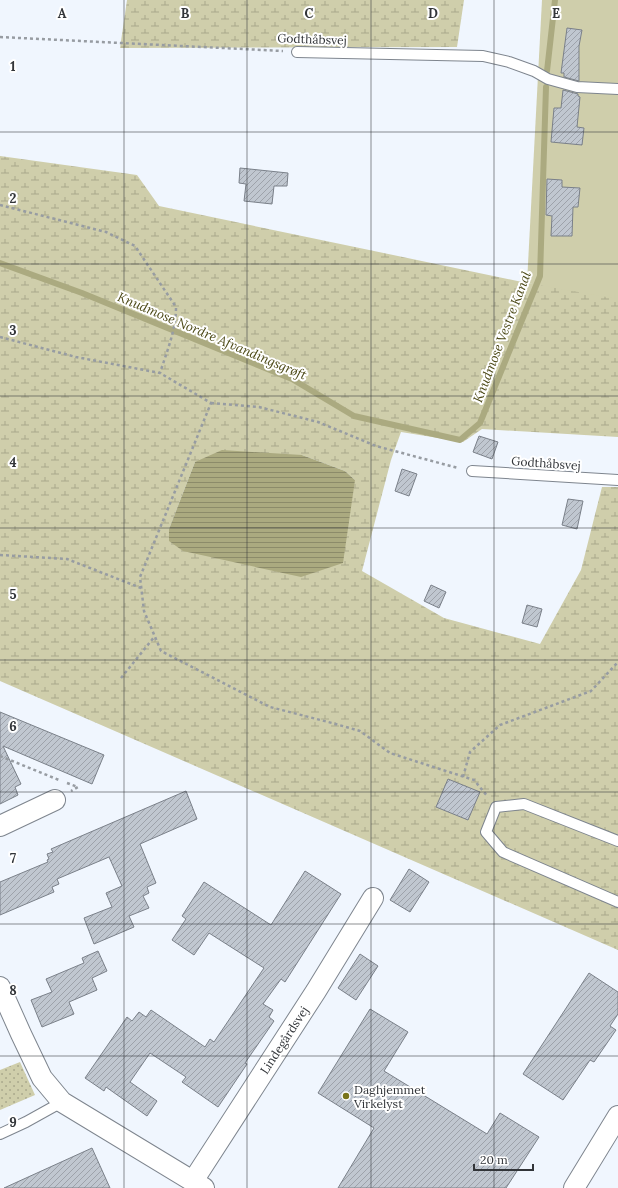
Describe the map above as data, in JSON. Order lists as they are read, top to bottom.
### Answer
{
  "streets": {
    "street": ["Lindegårdsvej"],
    "lane": ["Godthåbsvej"]
  },
  "water": ["Knudmose Nordre Afvandingsgrøft", "Knudmose Vestre Kanal"],
  "places": ["Daghjemmet Virkelyst"],
  "scale_bar": "20 m",
  "grid": {
    "columns": [
      "A",
      "B",
      "C",
      "D",
      "E"
    ],
    "rows": [
      "1",
      "2",
      "3",
      "4",
      "5",
      "6",
      "7",
      "8",
      "9"
    ]
  }
}
